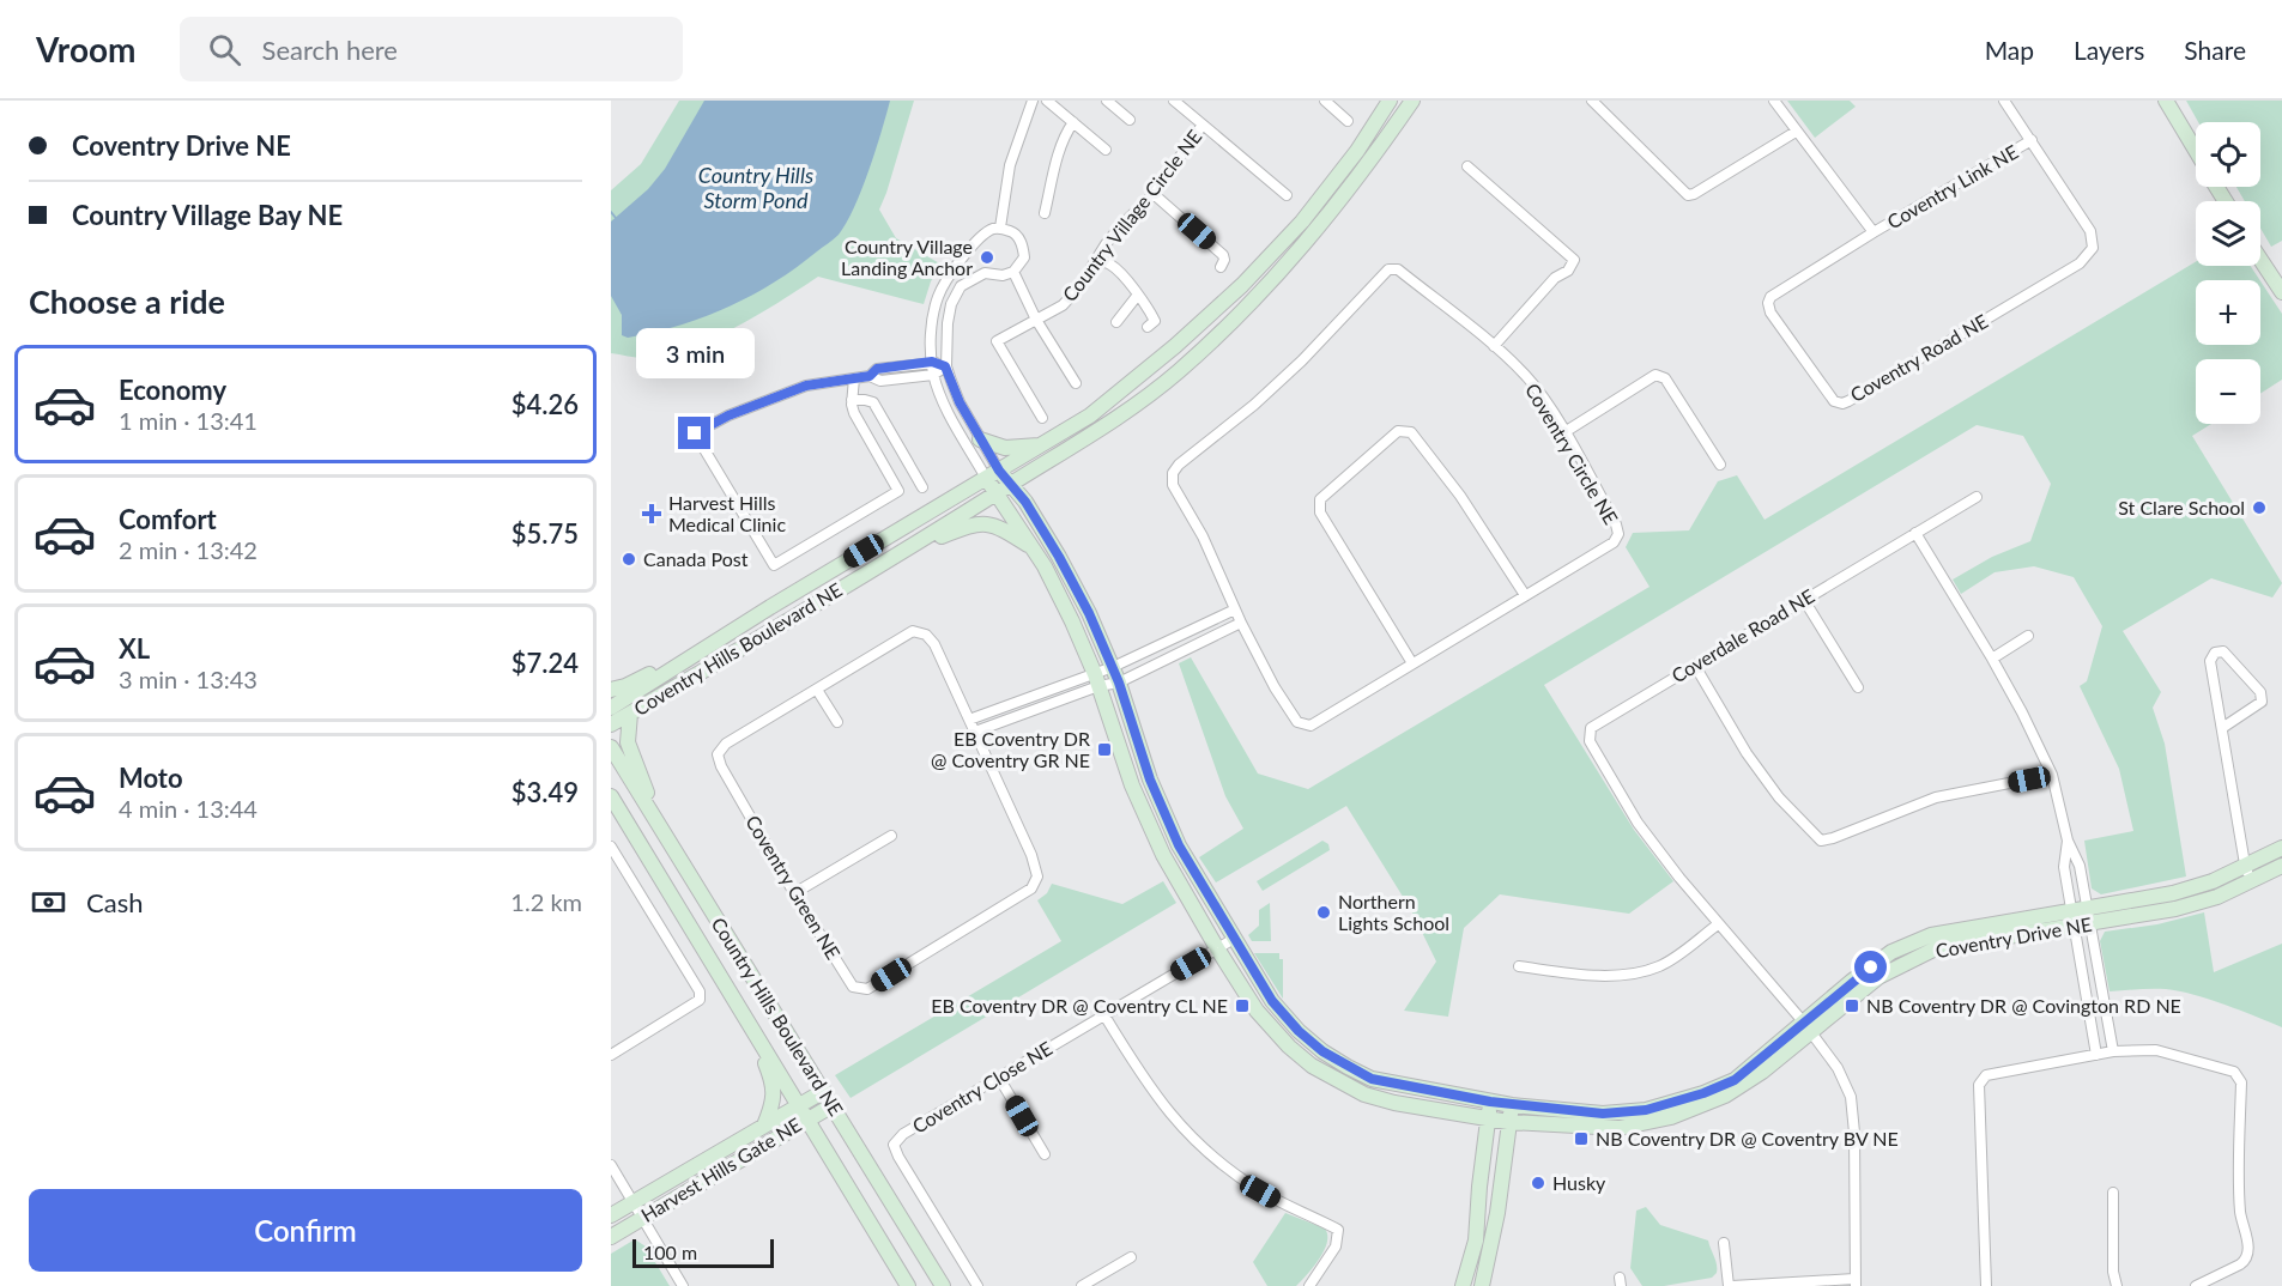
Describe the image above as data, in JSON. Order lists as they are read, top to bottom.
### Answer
{
  "streets": {
    "street": [
      "Coventry Link NE",
      "Country Village Circle NE",
      "Coventry Road NE",
      "Coventry Circle NE",
      "Coverdale Road NE",
      "Coventry Hills Boulevard NE",
      "Coventry Green NE",
      "Coventry Drive NE",
      "Country Hills Boulevard NE",
      "Coventry Close NE",
      "Harvest Hills Gate NE"
    ]
  },
  "crossings": [
    ["Coventry Link NE", "Coventry Road NE"],
    ["Coverdale Road NE", "Coventry Drive NE"],
    ["Coventry Hills Boulevard NE", "Coventry Drive NE"],
    ["Coventry Drive NE", "Coventry Close NE"],
    ["Country Hills Boulevard NE", "Harvest Hills Gate NE"]
  ],
  "water": ["Country Hills Storm Pond"],
  "places": {
    "other": [
      "Country Village Landing Anchor",
      "St Clare School",
      "Canada Post",
      "Northern Lights School",
      "Husky"
    ],
    "health": ["Harvest Hills Medical Clinic"],
    "transit": [
      "EB Coventry DR @ Coventry GR NE",
      "EB Coventry DR @ Coventry CL NE",
      "NB Coventry DR @ Covington RD NE",
      "NB Coventry DR @ Coventry BV NE"
    ]
  },
  "scale_bar": "100 m",
  "page": {
    "header": "Vroom",
    "search": "Search here",
    "nav": ["Map", "Layers", "Share"],
    "banner": ["Coventry Drive NE", "Country Village Bay NE"],
    "map_buttons": ["+", "−"],
    "heading": "Choose a ride",
    "bubble": "3 min",
    "list": [
      {
        "name": "Economy",
        "note": "1 min · 13:41",
        "value": "$4.26"
      },
      {
        "name": "Comfort",
        "note": "2 min · 13:42",
        "value": "$5.75"
      },
      {
        "name": "XL",
        "note": "3 min · 13:43",
        "value": "$7.24"
      },
      {
        "name": "Moto",
        "note": "4 min · 13:44",
        "value": "$3.49"
      }
    ],
    "pay": ["Cash", "1.2 km"],
    "buttons": "Confirm",
    "scale": "100 m"
  }
}
